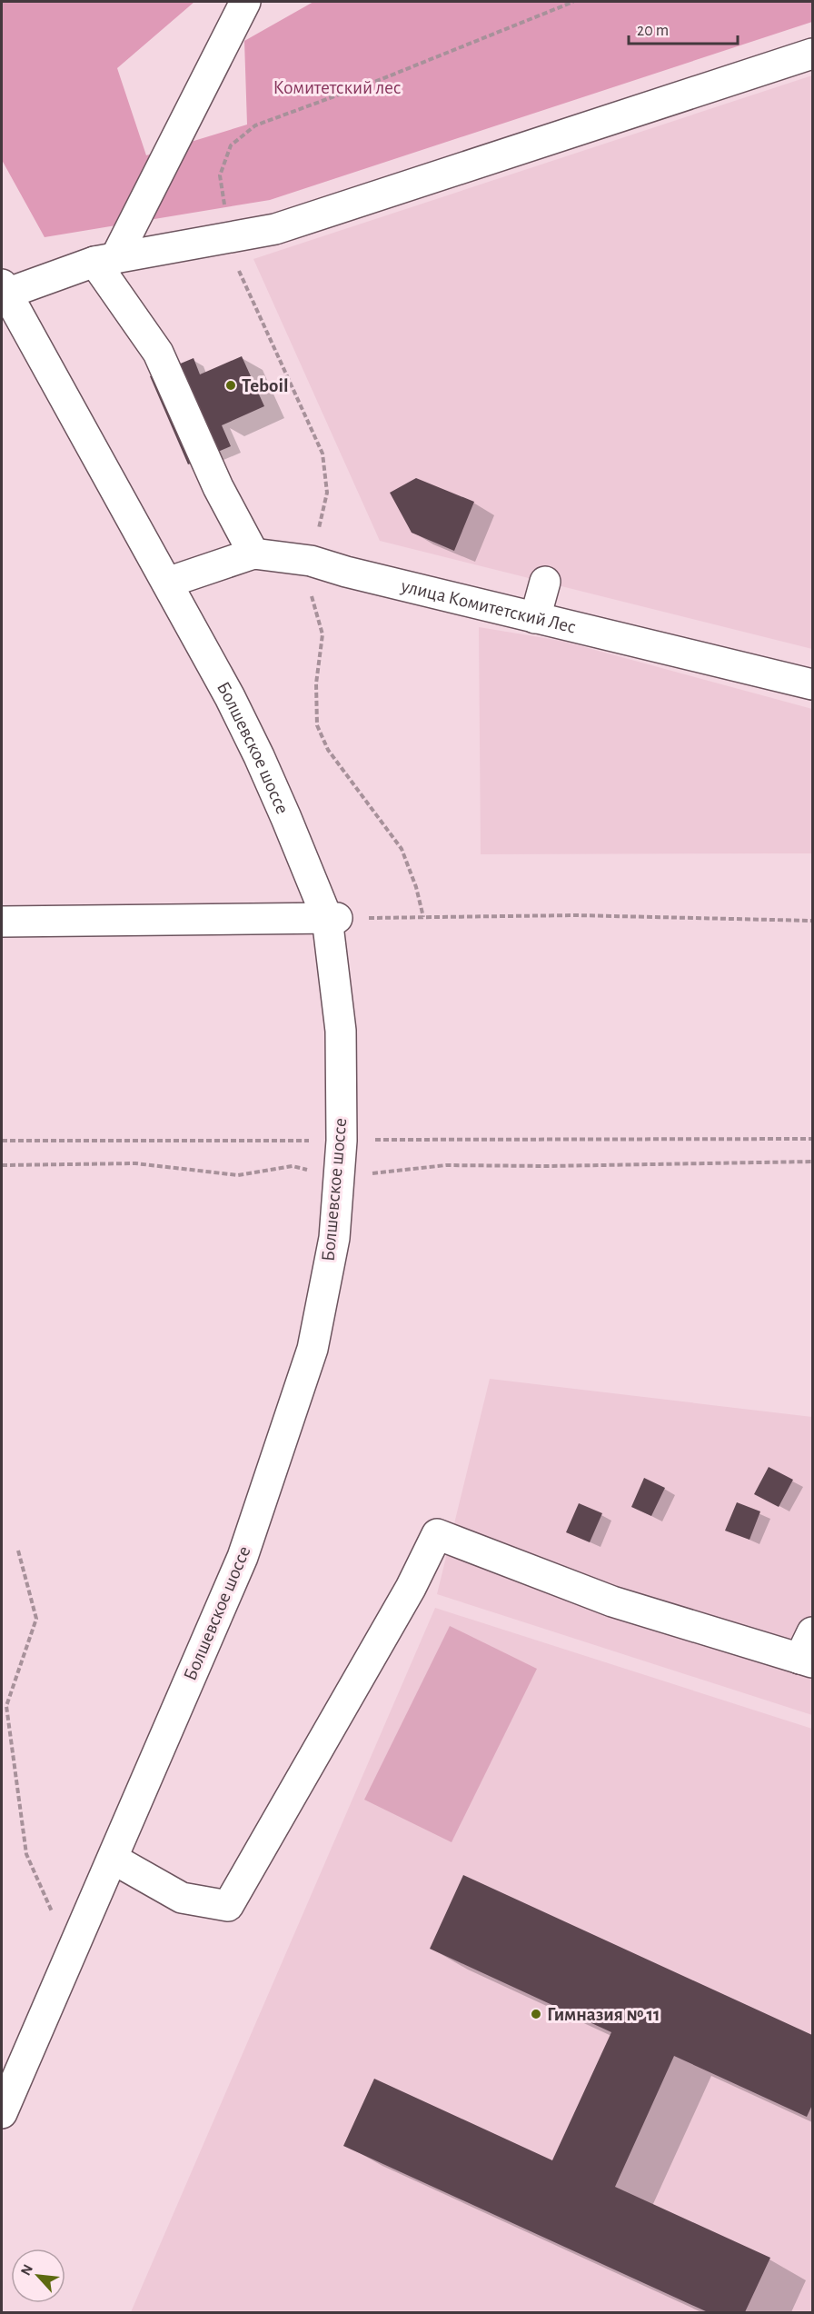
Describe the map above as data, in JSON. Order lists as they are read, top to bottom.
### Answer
{
  "streets": {
    "main road": ["улица Комитетский Лес", "Болшевское шоссе"]
  },
  "crossings": [
    ["улица Комитетский Лес", "Болшевское шоссе"]
  ],
  "parks": ["Комитетский лес"],
  "places": ["Teboil", "Гимназия № 11"],
  "scale_bar": "20 m",
  "north": "top left"
}
